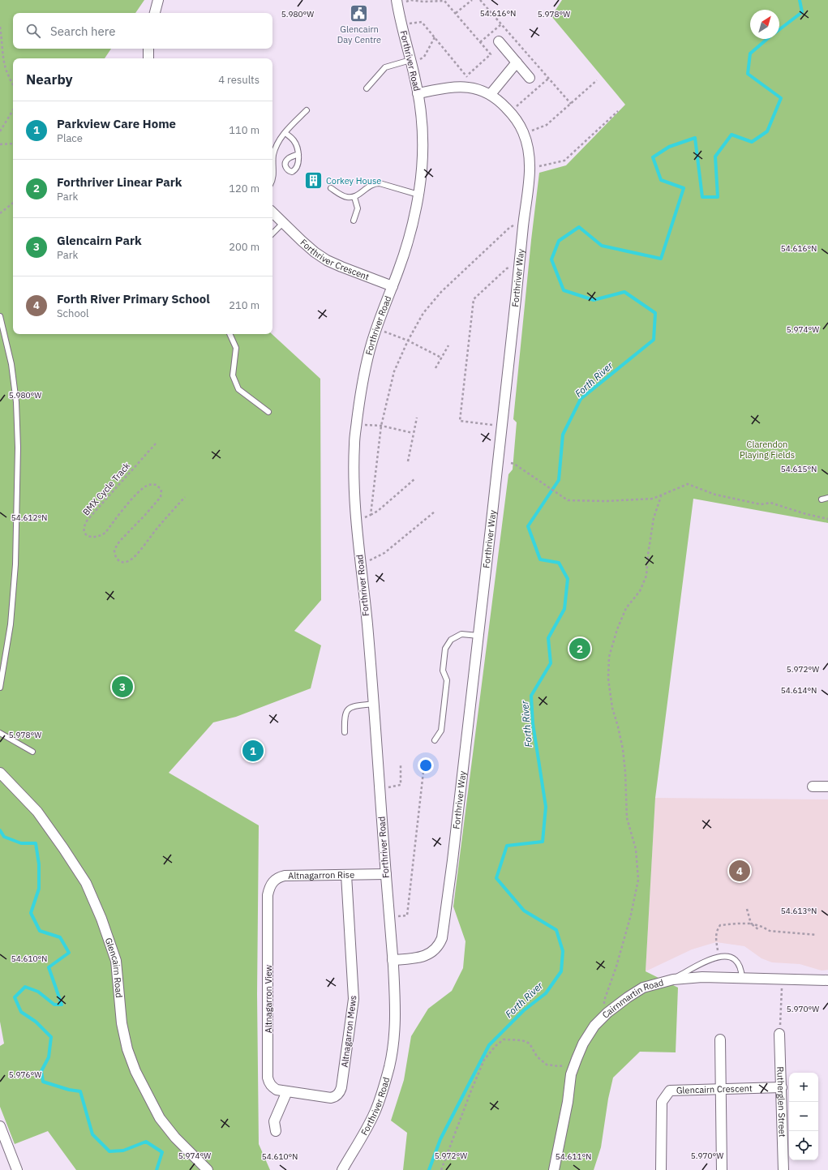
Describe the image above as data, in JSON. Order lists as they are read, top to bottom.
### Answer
{
  "streets": {
    "street": [
      "Forthriver Road",
      "Forthriver Crescent",
      "Forthriver Way",
      "Altnagarron Rise",
      "Glencairn Road",
      "Altnagarron View",
      "Cairnmartin Road",
      "Altnagarron Mews",
      "Glencairn Crescent",
      "Rutherglen Street"
    ],
    "path": ["BMX Cycle Track"]
  },
  "crossings": [
    ["Forthriver Road", "Forthriver Crescent"],
    ["Forthriver Road", "Forthriver Way"],
    ["Forthriver Road", "Altnagarron Rise"],
    ["Altnagarron Rise", "Altnagarron View"],
    ["Altnagarron Rise", "Altnagarron Mews"],
    ["Altnagarron View", "Altnagarron Mews"],
    ["Glencairn Crescent", "Rutherglen Street"]
  ],
  "water": ["Forth River"],
  "parks": ["Clarendon Playing Fields"],
  "places": {
    "public building": ["Glencairn Day Centre"],
    "building": ["Corkey House"]
  },
  "north": "top right",
  "page": {
    "search": "Search here",
    "heading": ["Nearby", "4 results"],
    "list": [
      {
        "mark": "1",
        "name": "Parkview Care Home",
        "note": "Place",
        "value": "110 m"
      },
      {
        "mark": "2",
        "name": "Forthriver Linear Park",
        "note": "Park",
        "value": "120 m"
      },
      {
        "mark": "3",
        "name": "Glencairn Park",
        "note": "Park",
        "value": "200 m"
      },
      {
        "mark": "4",
        "name": "Forth River Primary School",
        "note": "School",
        "value": "210 m"
      }
    ],
    "pins": [
      "2",
      "3",
      "1",
      "4"
    ],
    "map_buttons": ["+", "−"]
  },
  "coordinates": [
    "54.616°N",
    "5.980°W",
    "5.978°W",
    "5.974°W",
    "54.615°N",
    "54.612°N",
    "5.972°W",
    "54.614°N",
    "54.613°N",
    "54.610°N",
    "5.970°W",
    "5.976°W",
    "54.611°N"
  ]
}
